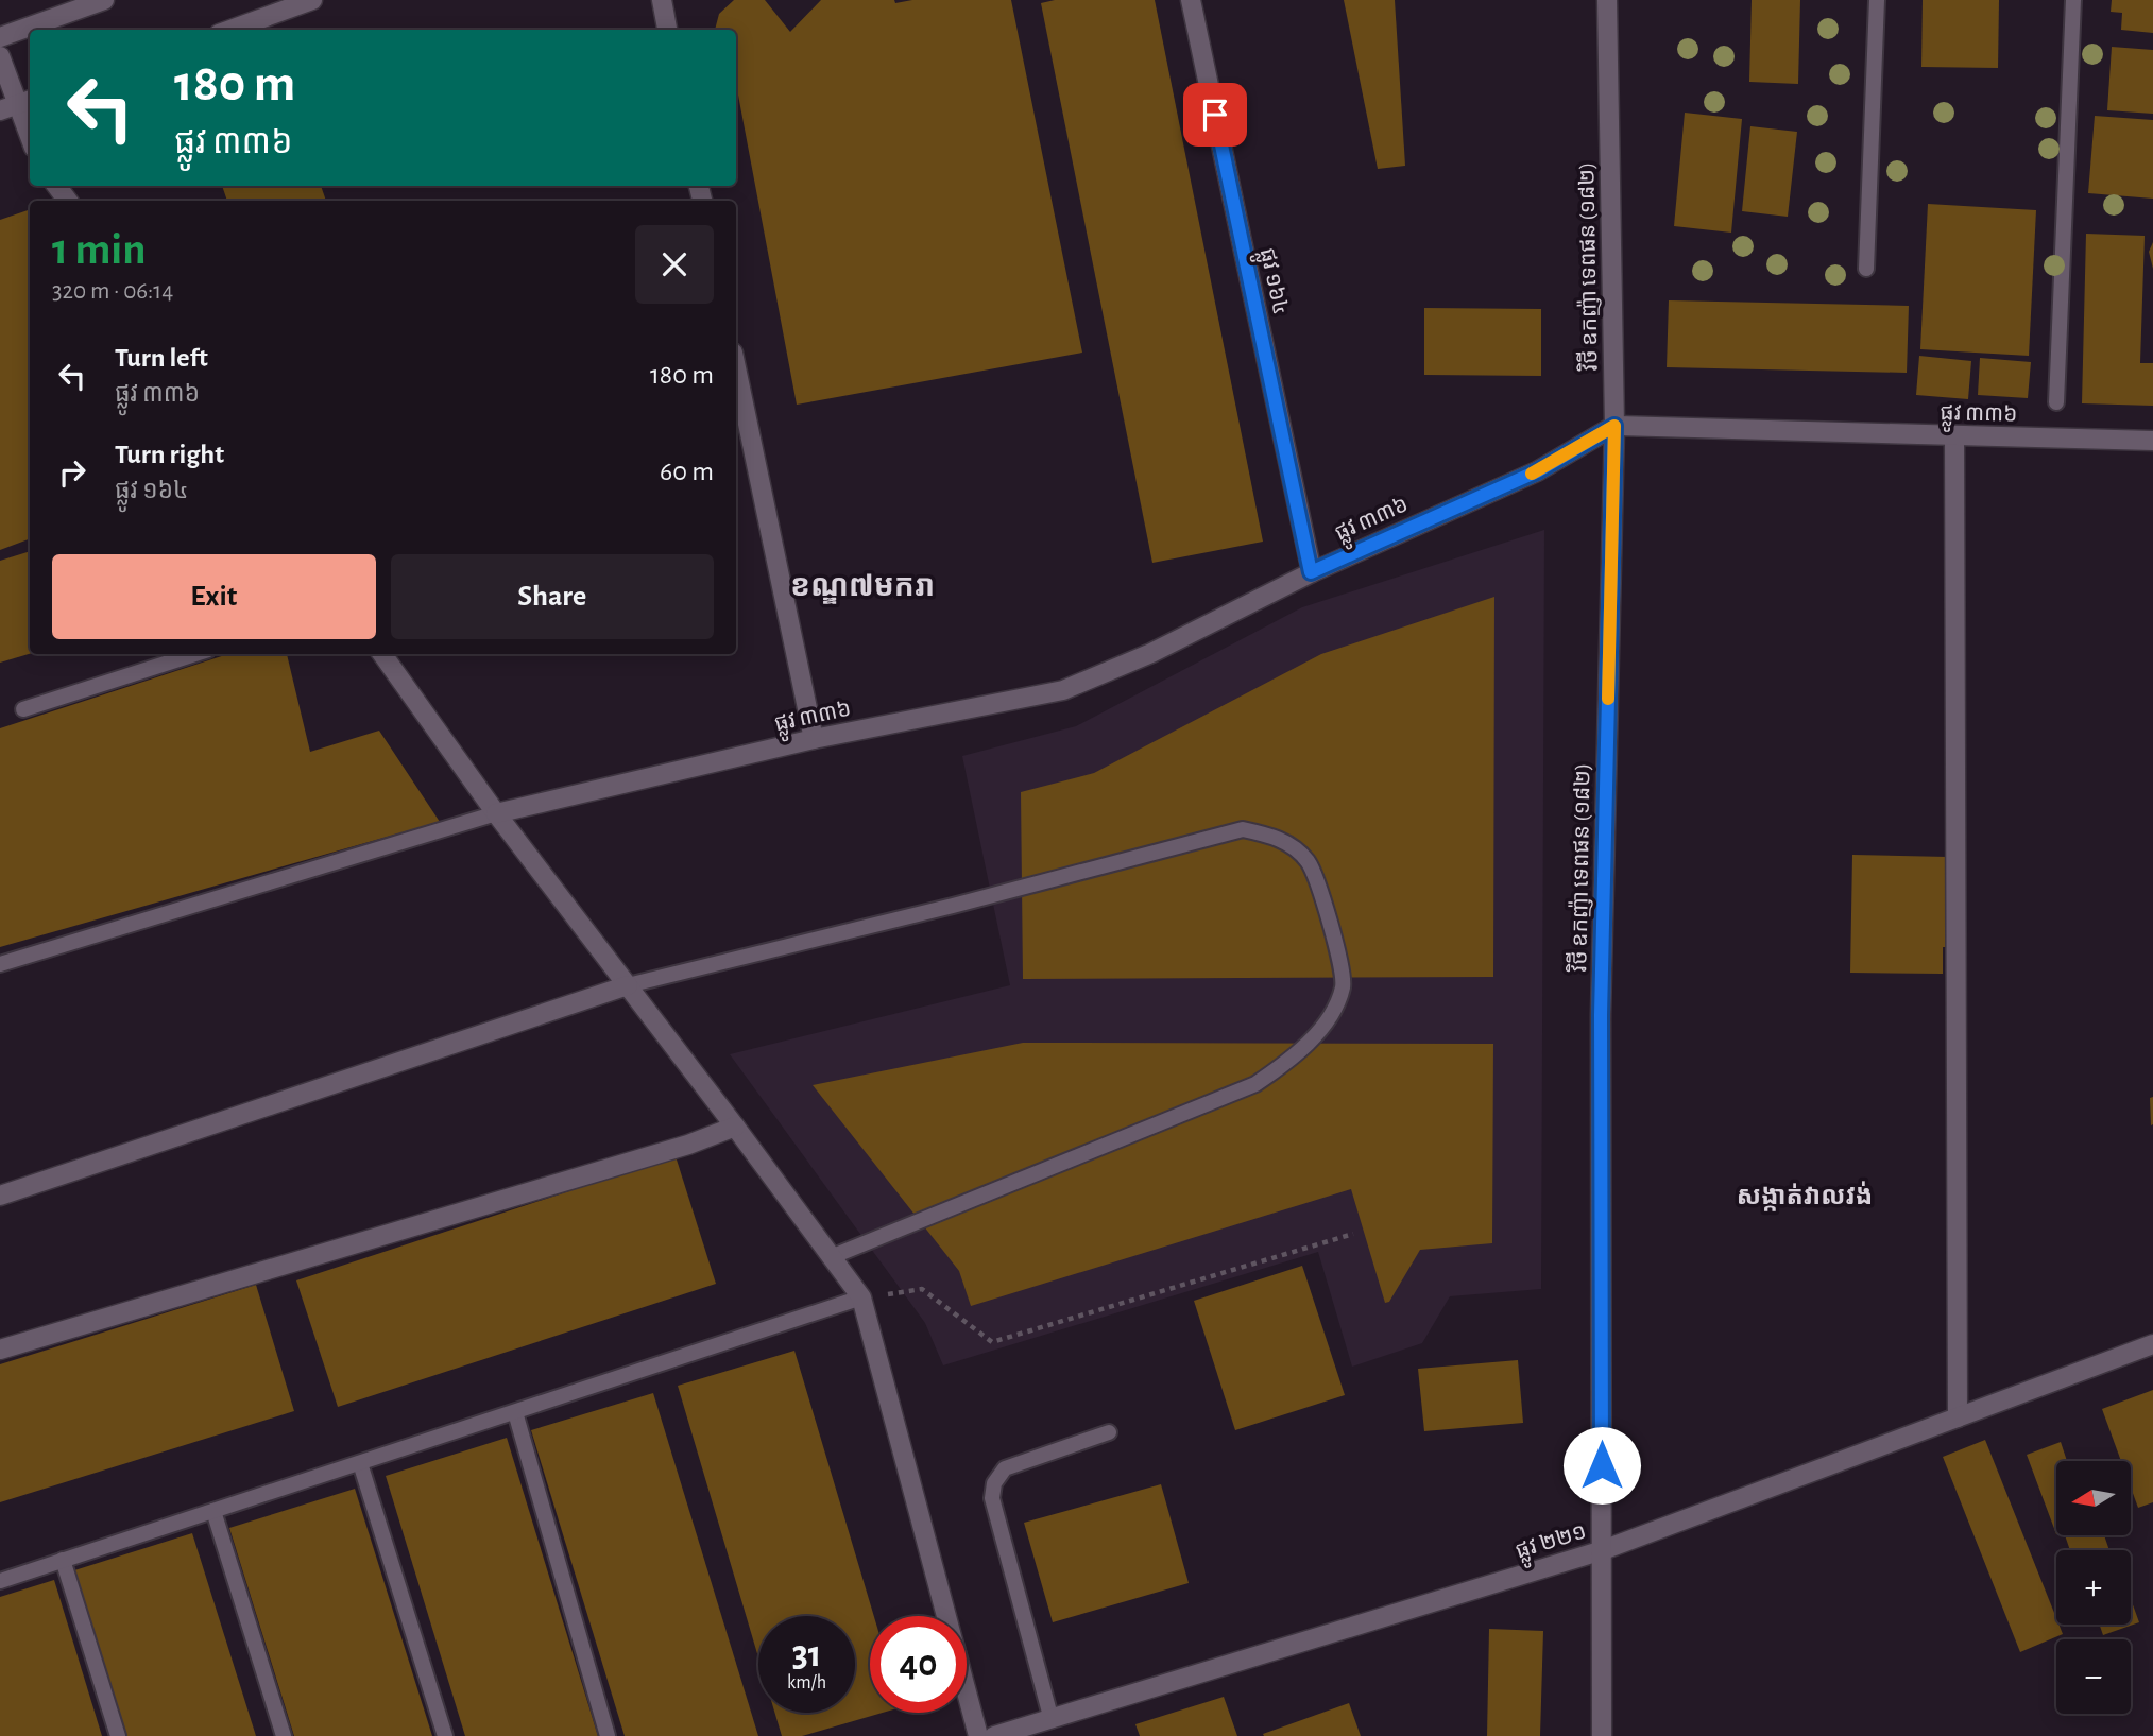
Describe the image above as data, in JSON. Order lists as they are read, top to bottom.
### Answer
{
  "streets": {
    "street": [
      "វិថី ឧកញ៉ា ទេពផន (១៨២)",
      "ផ្លូវ ១៦៤",
      "ផ្លូវ ៣៣៦",
      "ផ្លូវ ២២១"
    ]
  },
  "crossings": [
    ["វិថី ឧកញ៉ា ទេពផន (១៨២)", "ផ្លូវ ៣៣៦"],
    ["វិថី ឧកញ៉ា ទេពផន (១៨២)", "ផ្លូវ ២២១"],
    ["ផ្លូវ ១៦៤", "ផ្លូវ ៣៣៦"]
  ],
  "districts": ["ខណ្ឌ៧មករា", "សង្កាត់វាលវង់"],
  "north": "left",
  "page": {
    "turn": ["180 m", "ផ្លូវ ៣៣៦"],
    "heading": ["1 min", "320 m · 06:14"],
    "list": [
      {
        "name": "Turn left",
        "note": "ផ្លូវ ៣៣៦",
        "value": "180 m"
      },
      {
        "name": "Turn right",
        "note": "ផ្លូវ ១៦៤",
        "value": "60 m"
      }
    ],
    "buttons": ["Exit", "Share"],
    "map_buttons": ["+", "−"],
    "speed": "31 km/h",
    "limit": "40"
  }
}
